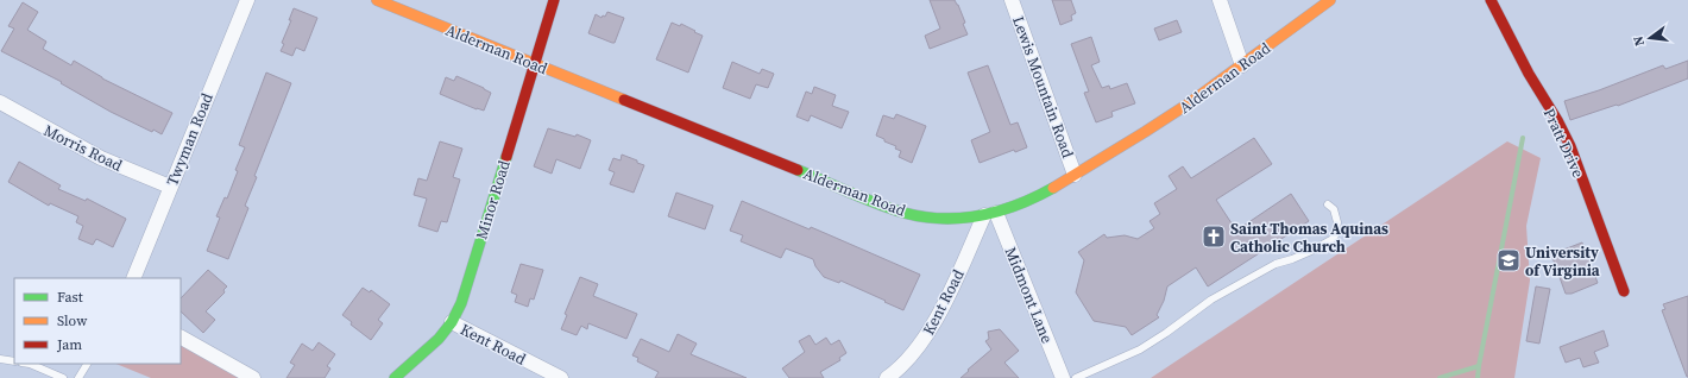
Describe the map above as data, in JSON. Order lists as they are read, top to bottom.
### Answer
{
  "streets": {
    "main road": ["Alderman Road", "Pratt Drive", "Minor Road"],
    "street": [
      "Lewis Mountain Road",
      "Twyman Road",
      "Morris Road",
      "Midmont Lane",
      "Kent Road"
    ]
  },
  "crossings": [
    ["Alderman Road", "Lewis Mountain Road"],
    ["Alderman Road", "Minor Road"],
    ["Alderman Road", "Midmont Lane"],
    ["Alderman Road", "Kent Road"],
    ["Twyman Road", "Morris Road"],
    ["Minor Road", "Kent Road"],
    ["Midmont Lane", "Kent Road"]
  ],
  "places": {
    "church": ["Saint Thomas Aquinas Catholic Church"],
    "school or university": ["University of Virginia"]
  },
  "legend": ["Fast", "Slow", "Jam"],
  "north": "left"
}
